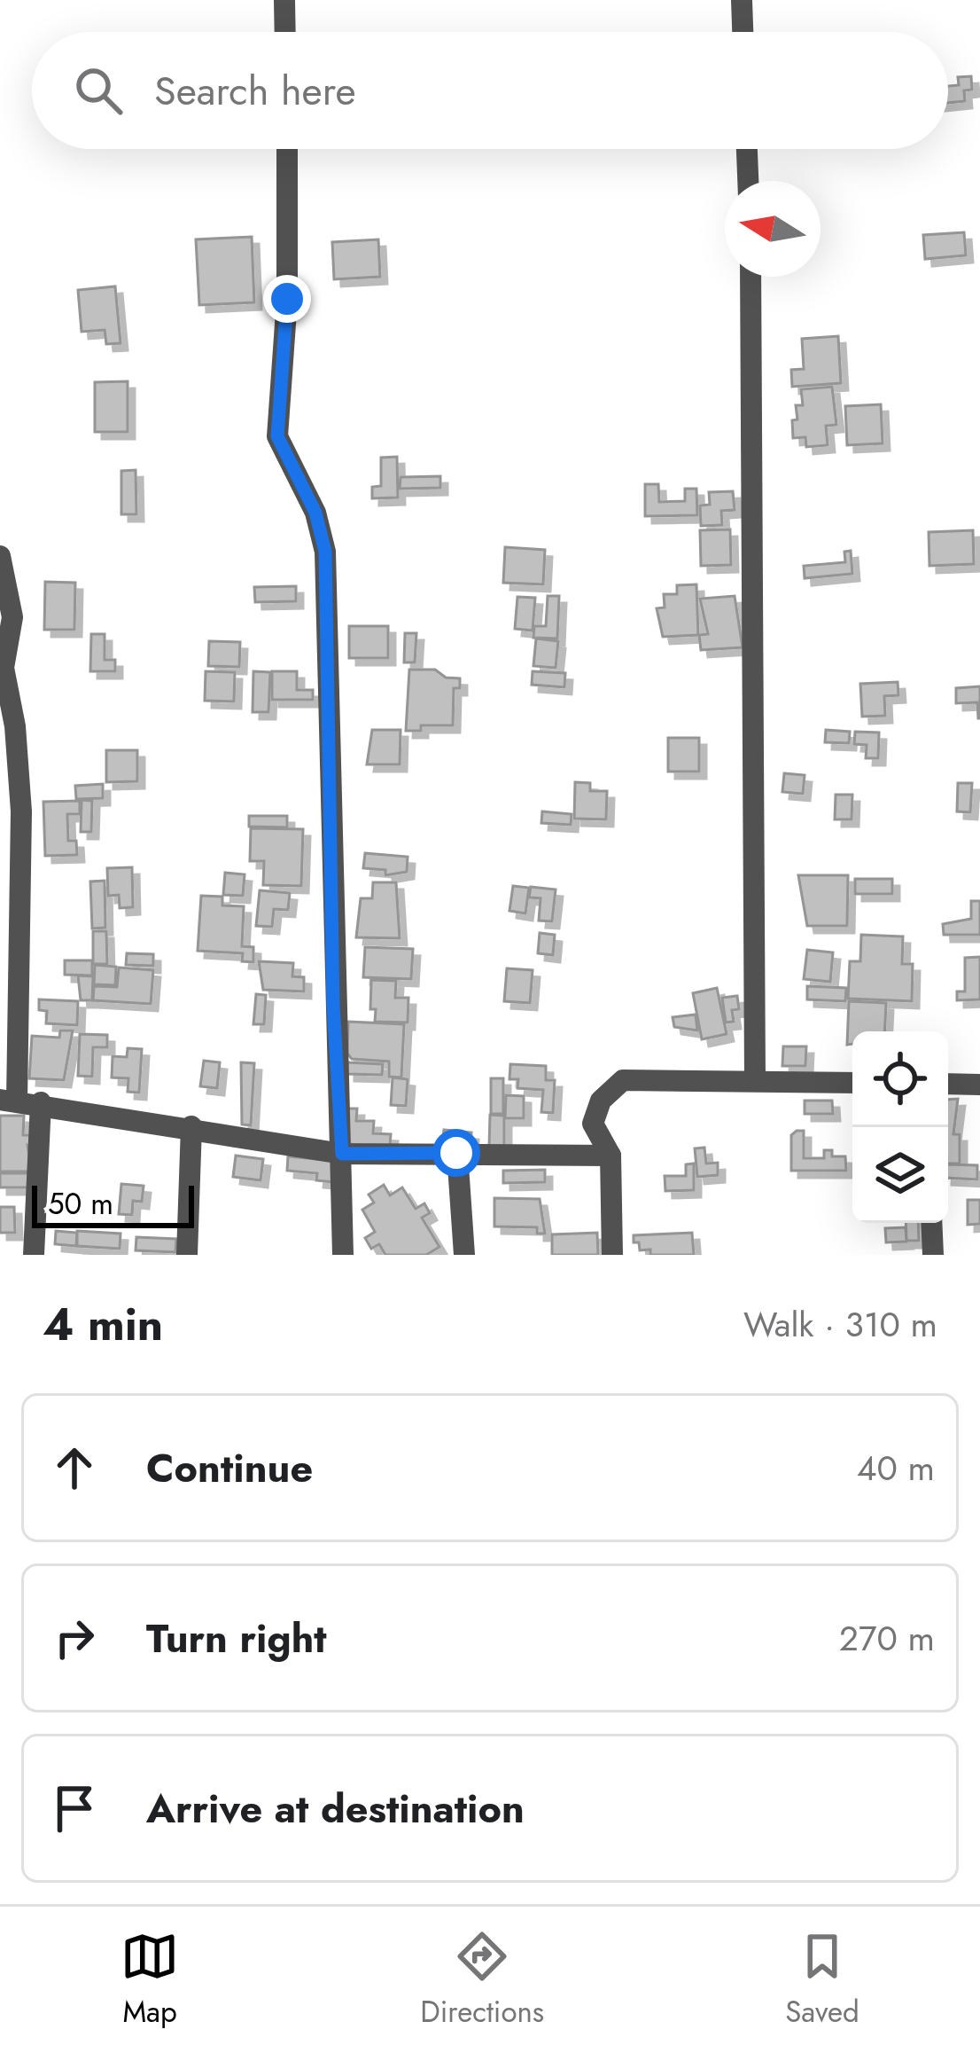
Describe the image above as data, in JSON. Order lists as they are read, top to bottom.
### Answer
{
  "scale_bar": "50 m",
  "north": "left",
  "page": {
    "search": "Search here",
    "scale": "50 m",
    "heading": ["4 min", "Walk · 310 m"],
    "list": [
      ["Continue", "40 m"],
      ["Turn right", "270 m"],
      "Arrive at destination"
    ],
    "nav": ["Map", "Directions", "Saved"]
  }
}
